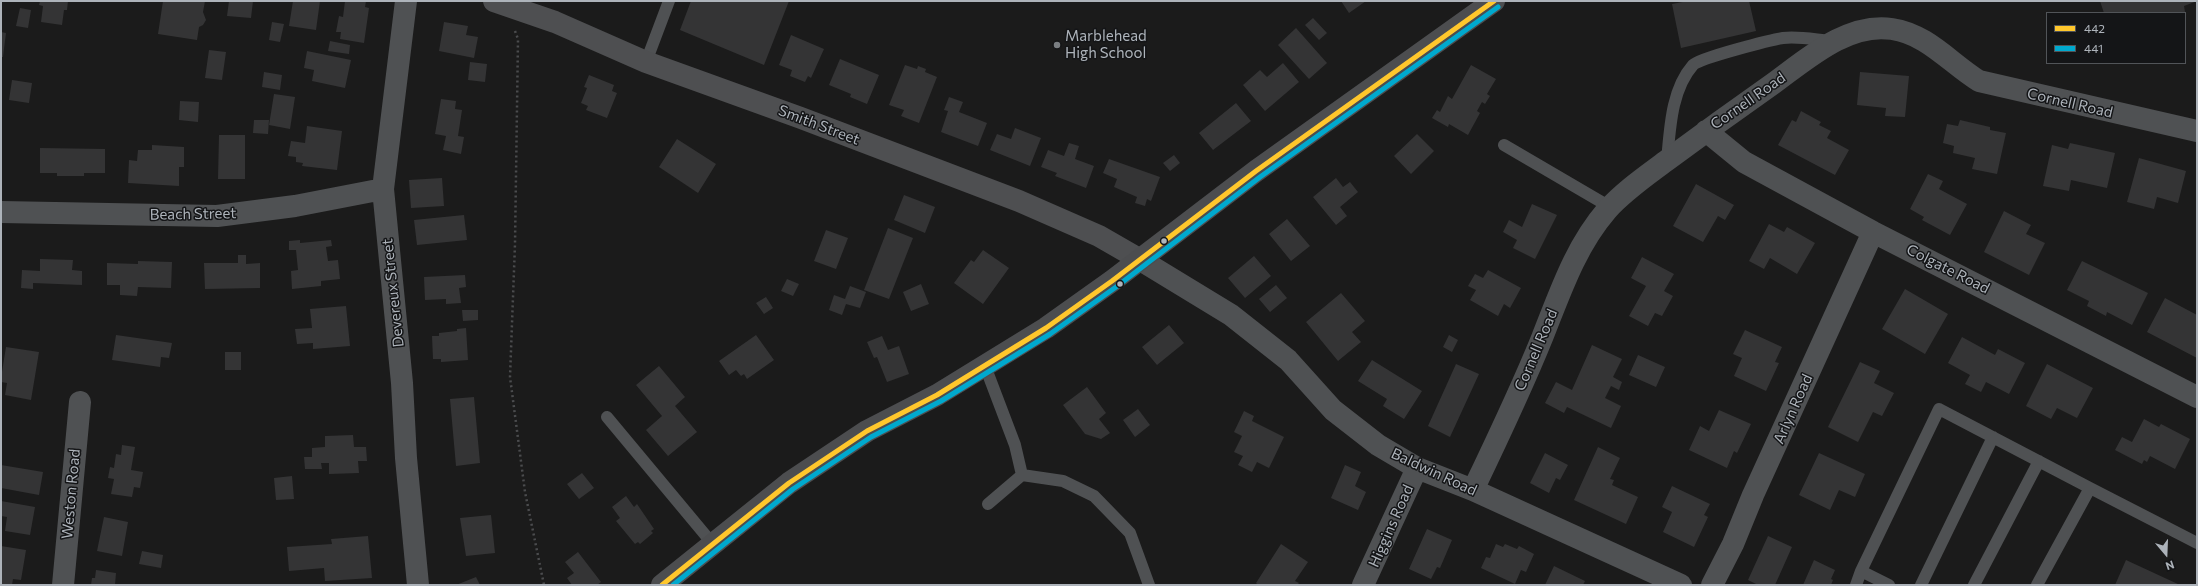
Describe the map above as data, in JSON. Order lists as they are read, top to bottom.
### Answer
{
  "streets": {
    "street": [
      "Cornell Road",
      "Smith Street",
      "Beach Street",
      "Colgate Road",
      "Devereux Street",
      "Arlyn Road",
      "Baldwin Road",
      "Weston Road",
      "Higgins Road"
    ]
  },
  "crossings": [
    ["Cornell Road", "Colgate Road"],
    ["Cornell Road", "Baldwin Road"],
    ["Smith Street", "Baldwin Road"],
    ["Beach Street", "Devereux Street"],
    ["Colgate Road", "Arlyn Road"],
    ["Baldwin Road", "Higgins Road"]
  ],
  "places": ["Marblehead High School"],
  "lines": ["transit line 442", "transit line 441"],
  "legend": ["442", "441"],
  "north": "bottom"
}
